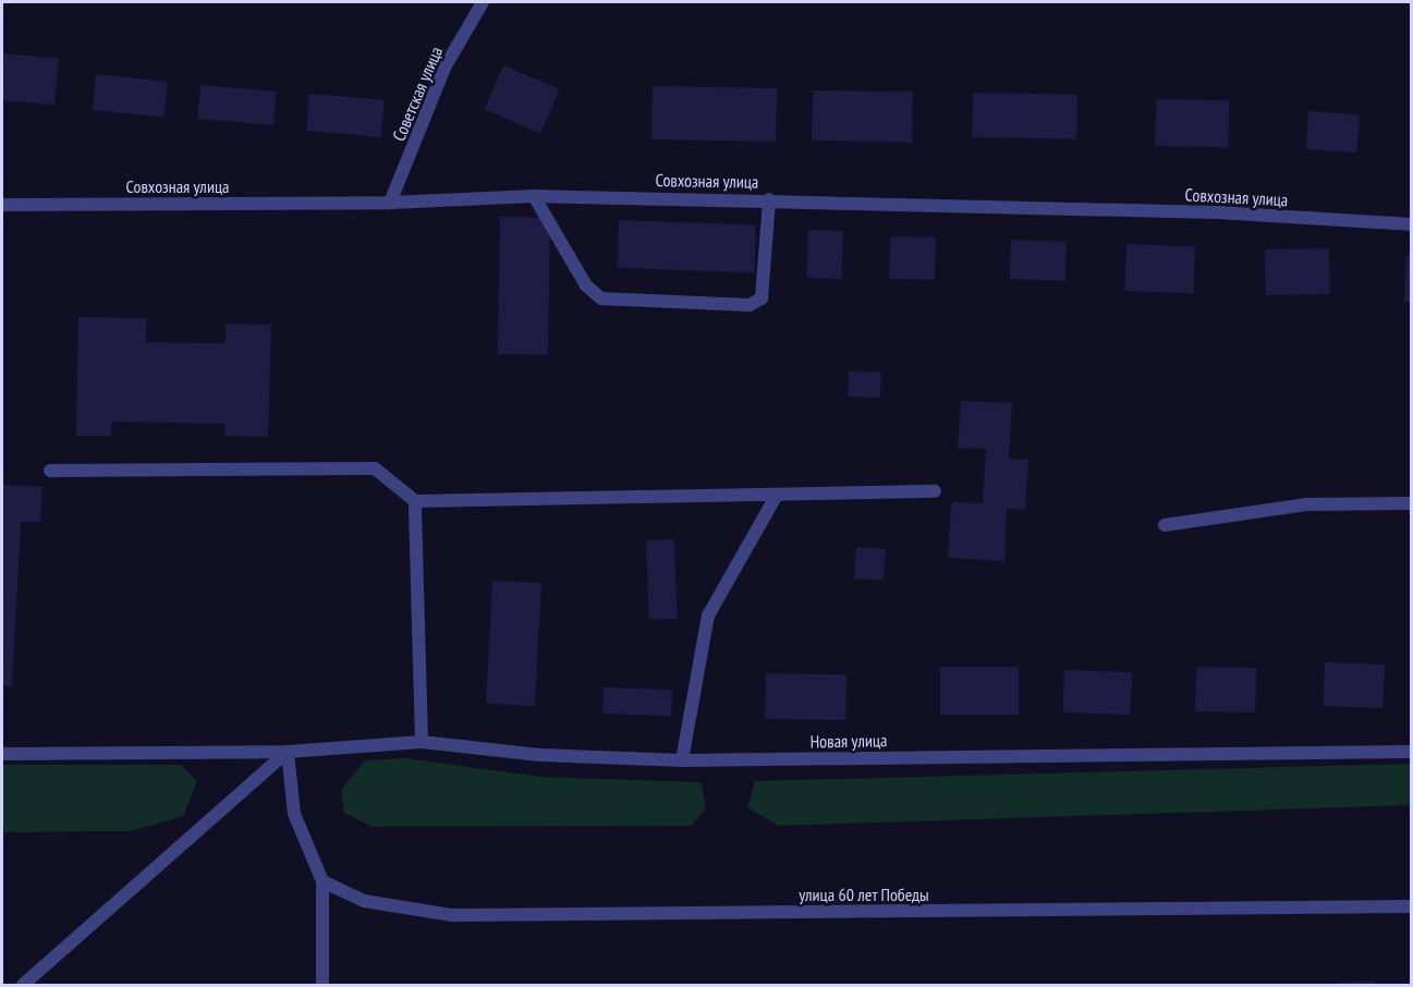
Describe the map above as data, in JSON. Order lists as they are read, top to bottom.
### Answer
{
  "streets": {
    "street": [
      "Советская улица",
      "Совхозная улица",
      "Новая улица",
      "улица 60 лет Победы"
    ]
  },
  "crossings": [
    ["Советская улица", "Совхозная улица"]
  ]
}
